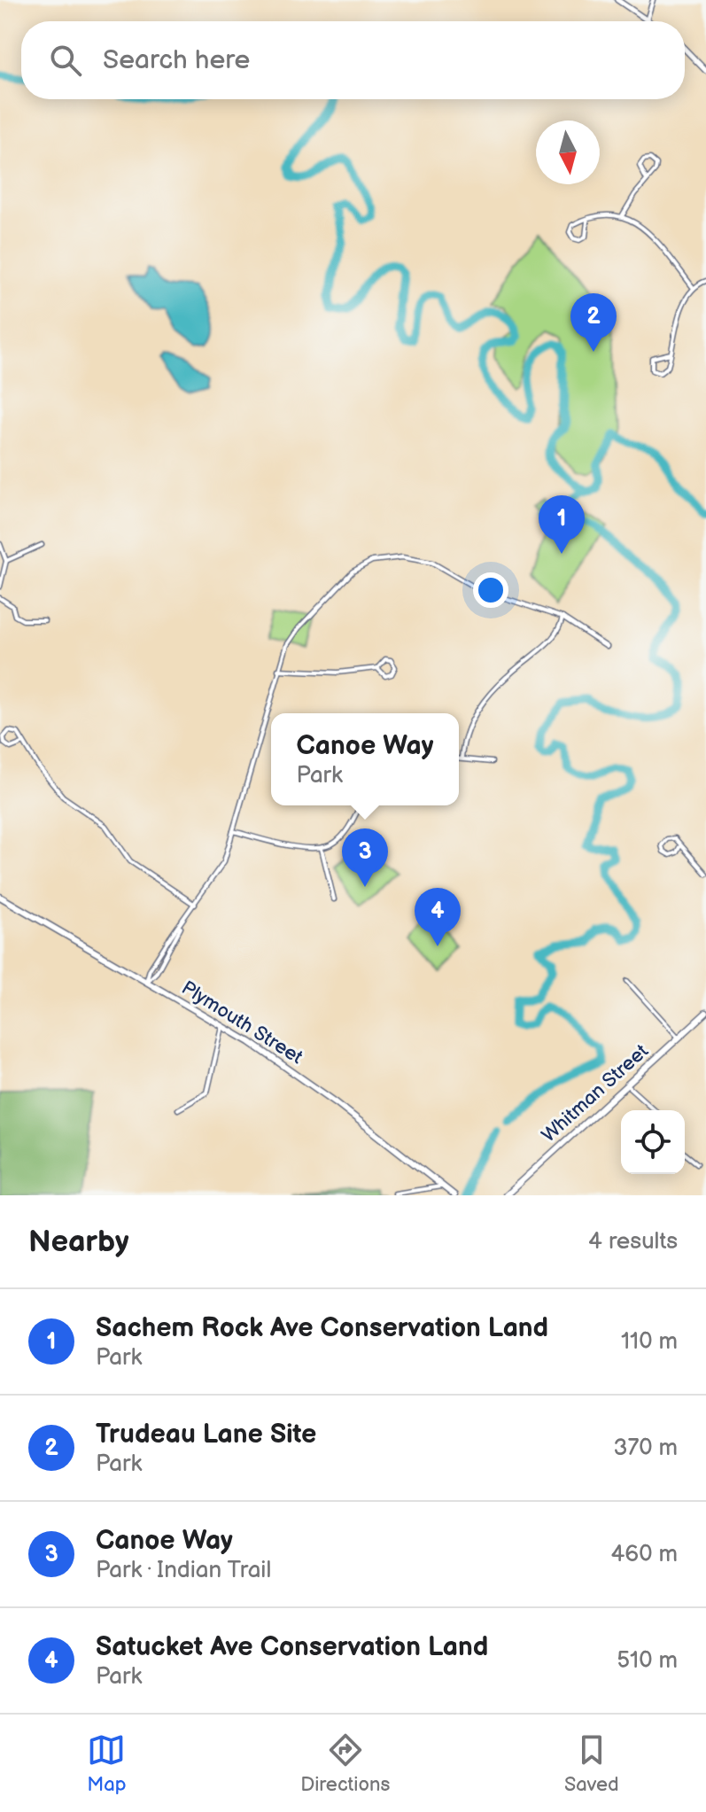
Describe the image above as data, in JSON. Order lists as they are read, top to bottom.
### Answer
{
  "streets": {
    "main road": ["Plymouth Street", "Whitman Street"]
  },
  "north": "bottom",
  "page": {
    "search": "Search here",
    "pins": [
      "2",
      "1",
      "3",
      "4"
    ],
    "popup": ["Canoe Way", "Park"],
    "heading": ["Nearby", "4 results"],
    "list": [
      {
        "mark": "1",
        "name": "Sachem Rock Ave Conservation Land",
        "note": "Park",
        "value": "110 m"
      },
      {
        "mark": "2",
        "name": "Trudeau Lane Site",
        "note": "Park",
        "value": "370 m"
      },
      {
        "mark": "3",
        "name": "Canoe Way",
        "note": "Park · Indian Trail",
        "value": "460 m"
      },
      {
        "mark": "4",
        "name": "Satucket Ave Conservation Land",
        "note": "Park",
        "value": "510 m"
      }
    ],
    "nav": ["Map", "Directions", "Saved"]
  }
}
